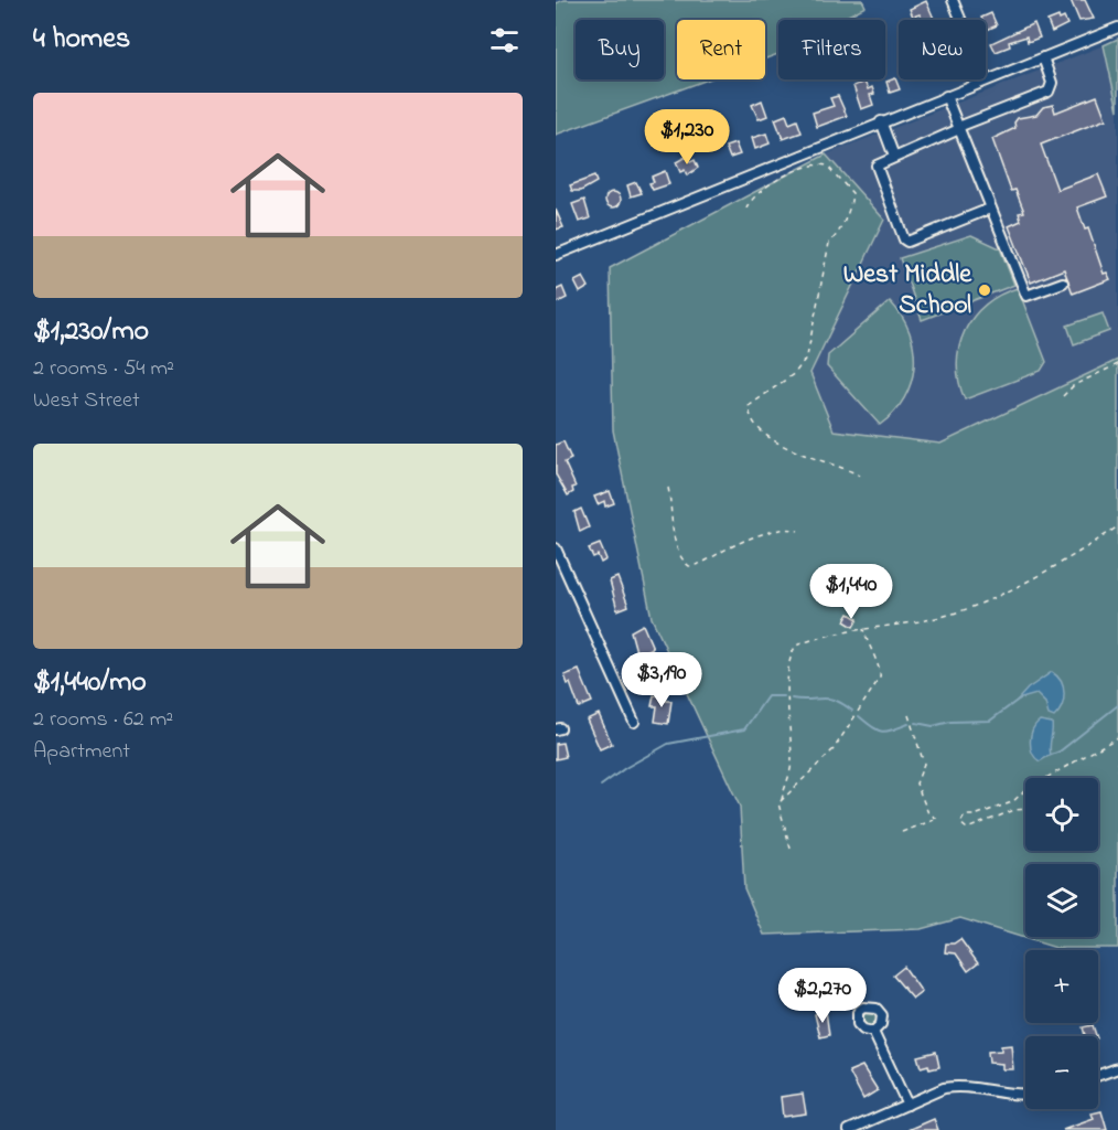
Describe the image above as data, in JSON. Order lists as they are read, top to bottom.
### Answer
{
  "places": ["West Middle School"],
  "page": {
    "heading": "4 homes",
    "chip": [
      "Buy",
      "Rent",
      "Filters",
      "New"
    ],
    "list": [
      {
        "name": "$1,230/mo",
        "note": "2 rooms · 54 m² · West Street"
      },
      {
        "name": "$1,440/mo",
        "note": "2 rooms · 62 m² · Apartment"
      }
    ],
    "price": [
      "$1,230",
      "$1,440",
      "$3,190",
      "$2,270"
    ],
    "map_buttons": ["+", "−"]
  }
}
